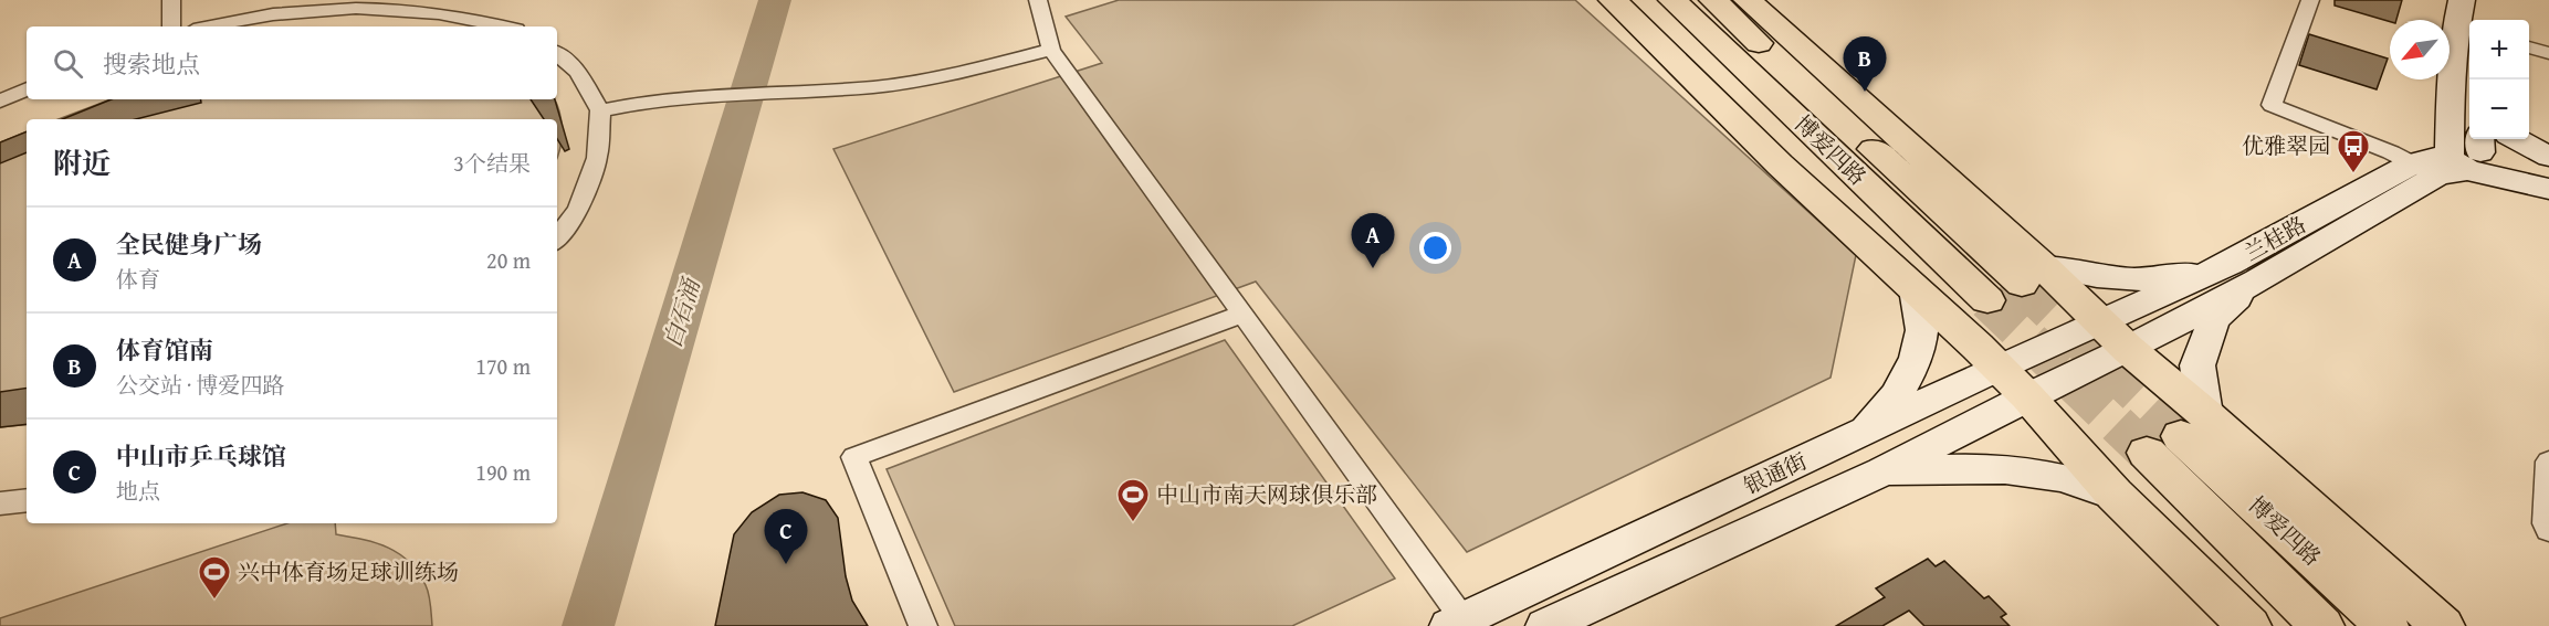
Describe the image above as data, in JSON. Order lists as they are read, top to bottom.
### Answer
{
  "streets": {
    "highway": ["博爱四路"],
    "street": ["兰桂路", "银通街"]
  },
  "crossings": [
    ["兰桂路", "银通街"]
  ],
  "water": ["白石涌"],
  "places": {
    "bus stop": ["优雅翠园"],
    "sports": ["中山市南天网球俱乐部", "兴中体育场足球训练场"]
  },
  "north": "bottom left",
  "page": {
    "map_buttons": ["+", "−"],
    "search": "搜索地点",
    "pins": ["B", "A", "C"],
    "heading": ["附近", "3个结果"],
    "list": [
      {
        "mark": "A",
        "name": "全民健身广场",
        "note": "体育",
        "value": "20 m"
      },
      {
        "mark": "B",
        "name": "体育馆南",
        "note": "公交站 · 博爱四路",
        "value": "170 m"
      },
      {
        "mark": "C",
        "name": "中山市乒乓球馆",
        "note": "地点",
        "value": "190 m"
      }
    ]
  }
}
